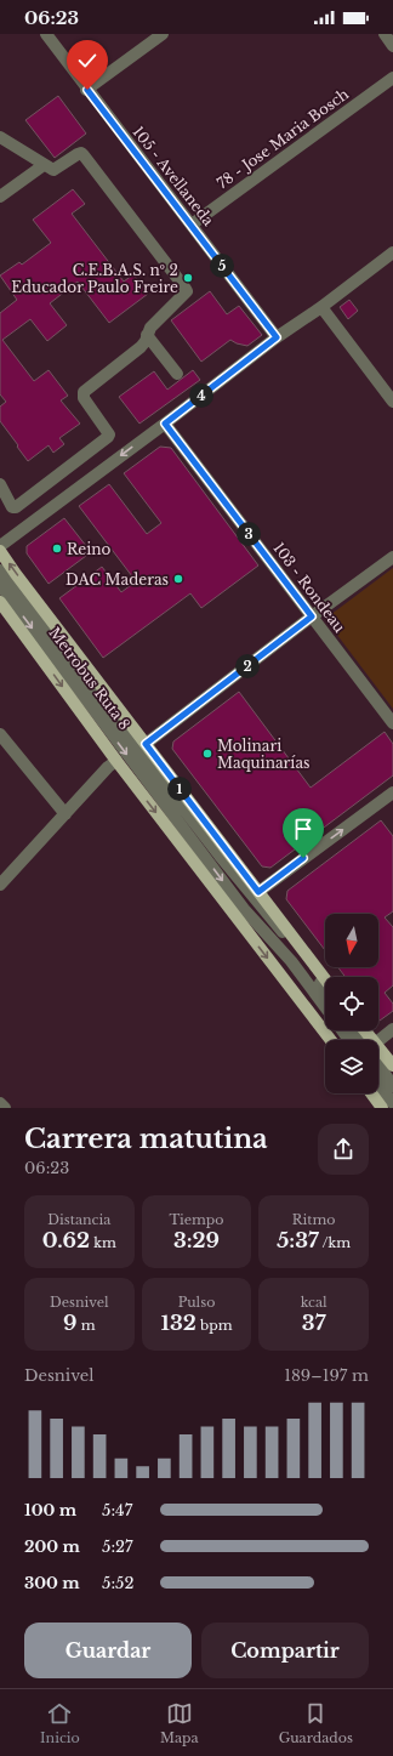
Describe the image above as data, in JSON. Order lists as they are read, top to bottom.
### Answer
{
  "streets": {
    "street": [
      "78 - Jose Maria Bosch",
      "105 - Avellaneda",
      "103 - Rondeau",
      "Metrobus Ruta 8"
    ]
  },
  "crossings": [
    ["78 - Jose Maria Bosch", "105 - Avellaneda"]
  ],
  "places": [
    "C.E.B.A.S. nº 2 Educador Paulo Freire",
    "Reino",
    "DAC Maderas",
    "Molinari Maquinarías"
  ],
  "north": "bottom",
  "page": {
    "status": "06:23",
    "pins": [
      "5",
      "4",
      "3",
      "2",
      "1"
    ],
    "heading": ["Carrera matutina", "06:23"],
    "stats": [
      ["Distancia", "0.62 km"],
      ["Tiempo", "3:29"],
      ["Ritmo", "5:37 /km"],
      ["Desnivel", "9 m"],
      ["Pulso", "132 bpm"],
      ["kcal", "37"]
    ],
    "chart": ["Desnivel", "189–197 m"],
    "list": [
      {
        "name": "100 m",
        "note": "5:47"
      },
      {
        "name": "200 m",
        "note": "5:27"
      },
      {
        "name": "300 m",
        "note": "5:52"
      }
    ],
    "buttons": ["Guardar", "Compartir"],
    "tabs": ["Inicio", "Mapa", "Guardados"]
  }
}
